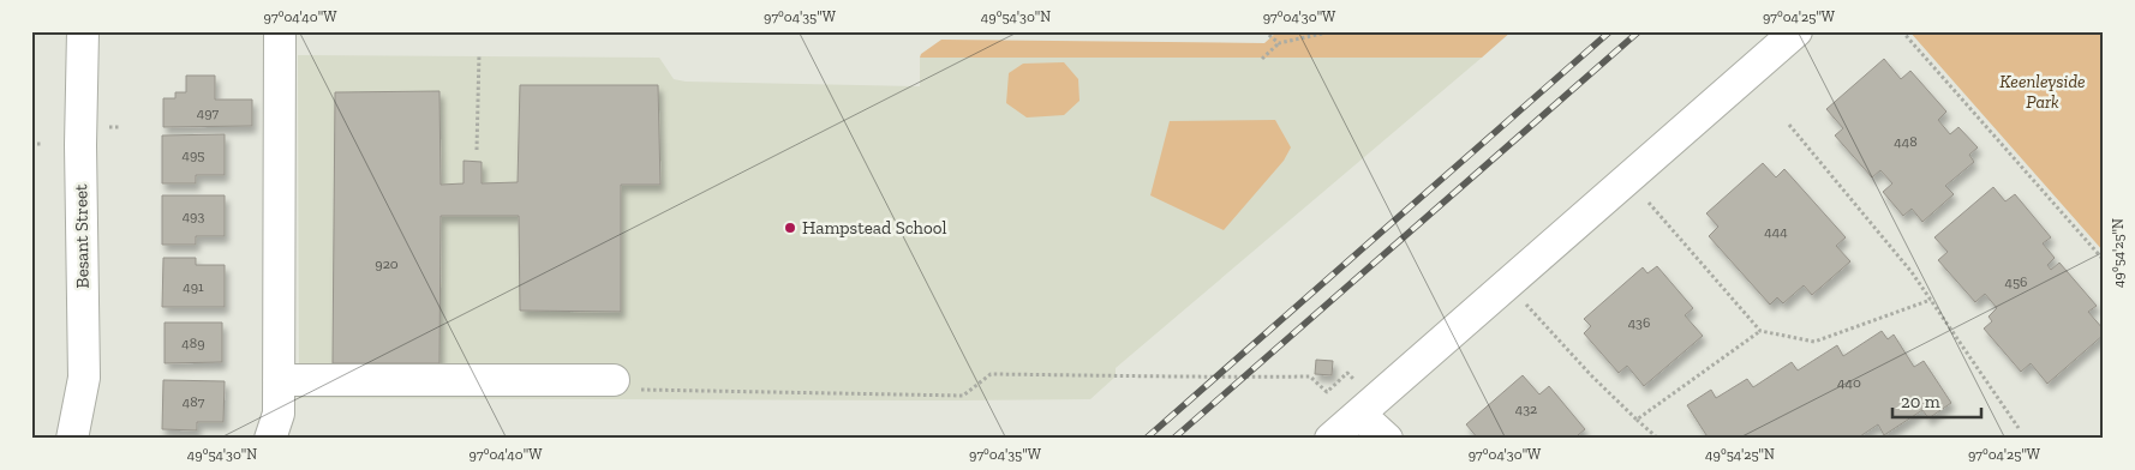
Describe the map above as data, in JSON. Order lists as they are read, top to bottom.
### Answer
{
  "streets": {
    "street": ["Besant Street"]
  },
  "parks": ["Keenleyside Park"],
  "places": ["Hampstead School"],
  "house_numbers": [
    "497",
    "448",
    "495",
    "493",
    "444",
    "920",
    "456",
    "491",
    "436",
    "489",
    "440",
    "487",
    "432"
  ],
  "scale_bar": "20 m",
  "coordinates": [
    "97°04'40\"W",
    "97°04'35\"W",
    "49°54'30\"N",
    "97°04'30\"W",
    "97°04'25\"W",
    "49°54'25\"N"
  ]
}
